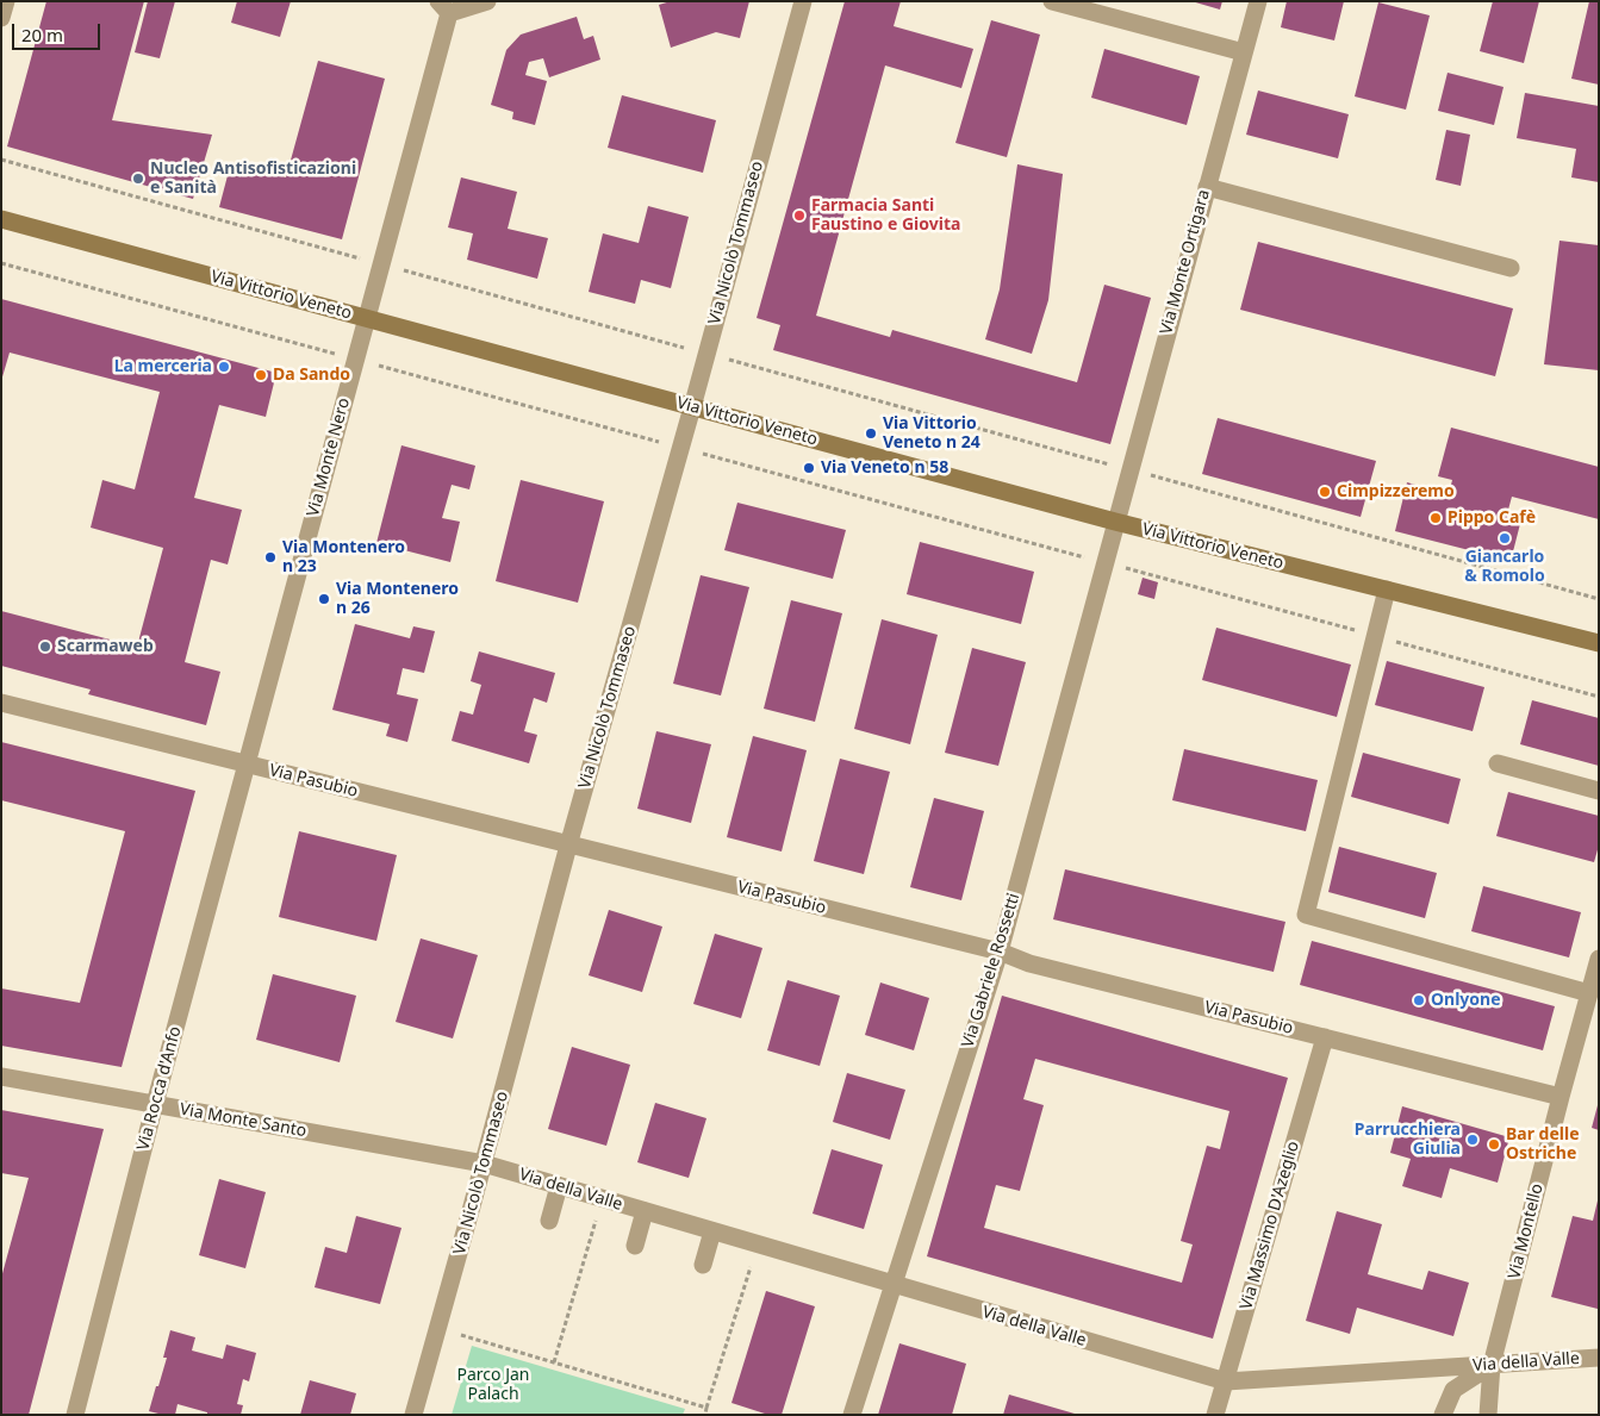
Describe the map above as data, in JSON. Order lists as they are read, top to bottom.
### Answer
{
  "streets": {
    "street": [
      "Via Nicolò Tommaseo",
      "Via Monte Ortigara",
      "Via Vittorio Veneto",
      "Via Monte Nero",
      "Via Pasubio",
      "Via Gabriele Rossetti",
      "Via Rocca d'Anfo",
      "Via Monte Santo",
      "Via della Valle",
      "Via Massimo D'Azeglio",
      "Via Montello"
    ]
  },
  "crossings": [
    ["Via Nicolò Tommaseo", "Via Vittorio Veneto"],
    ["Via Nicolò Tommaseo", "Via Pasubio"],
    ["Via Nicolò Tommaseo", "Via Monte Santo"],
    ["Via Nicolò Tommaseo", "Via della Valle"],
    ["Via Monte Ortigara", "Via Vittorio Veneto"],
    ["Via Monte Ortigara", "Via Gabriele Rossetti"],
    ["Via Vittorio Veneto", "Via Monte Nero"],
    ["Via Vittorio Veneto", "Via Gabriele Rossetti"],
    ["Via Monte Nero", "Via Pasubio"],
    ["Via Monte Nero", "Via Rocca d'Anfo"],
    ["Via Pasubio", "Via Gabriele Rossetti"],
    ["Via Pasubio", "Via Rocca d'Anfo"],
    ["Via Pasubio", "Via Massimo D'Azeglio"],
    ["Via Pasubio", "Via Montello"],
    ["Via Gabriele Rossetti", "Via della Valle"],
    ["Via Rocca d'Anfo", "Via Monte Santo"],
    ["Via Monte Santo", "Via della Valle"],
    ["Via della Valle", "Via Massimo D'Azeglio"],
    ["Via della Valle", "Via Montello"]
  ],
  "parks": ["Parco Jan Palach"],
  "places": [
    "Nucleo Antisofisticazioni e Sanità",
    "Farmacia Santi Faustino e Giovita",
    "La merceria",
    "Da Sando",
    "Via Vittorio Veneto n 24",
    "Via Veneto n 58",
    "Cimpizzeremo",
    "Pippo Cafè",
    "Giancarlo & Romolo",
    "Via Montenero n 23",
    "Via Montenero n 26",
    "Scarmaweb",
    "Onlyone",
    "Parrucchiera Giulia",
    "Bar delle Ostriche"
  ],
  "scale_bar": "20 m"
}
